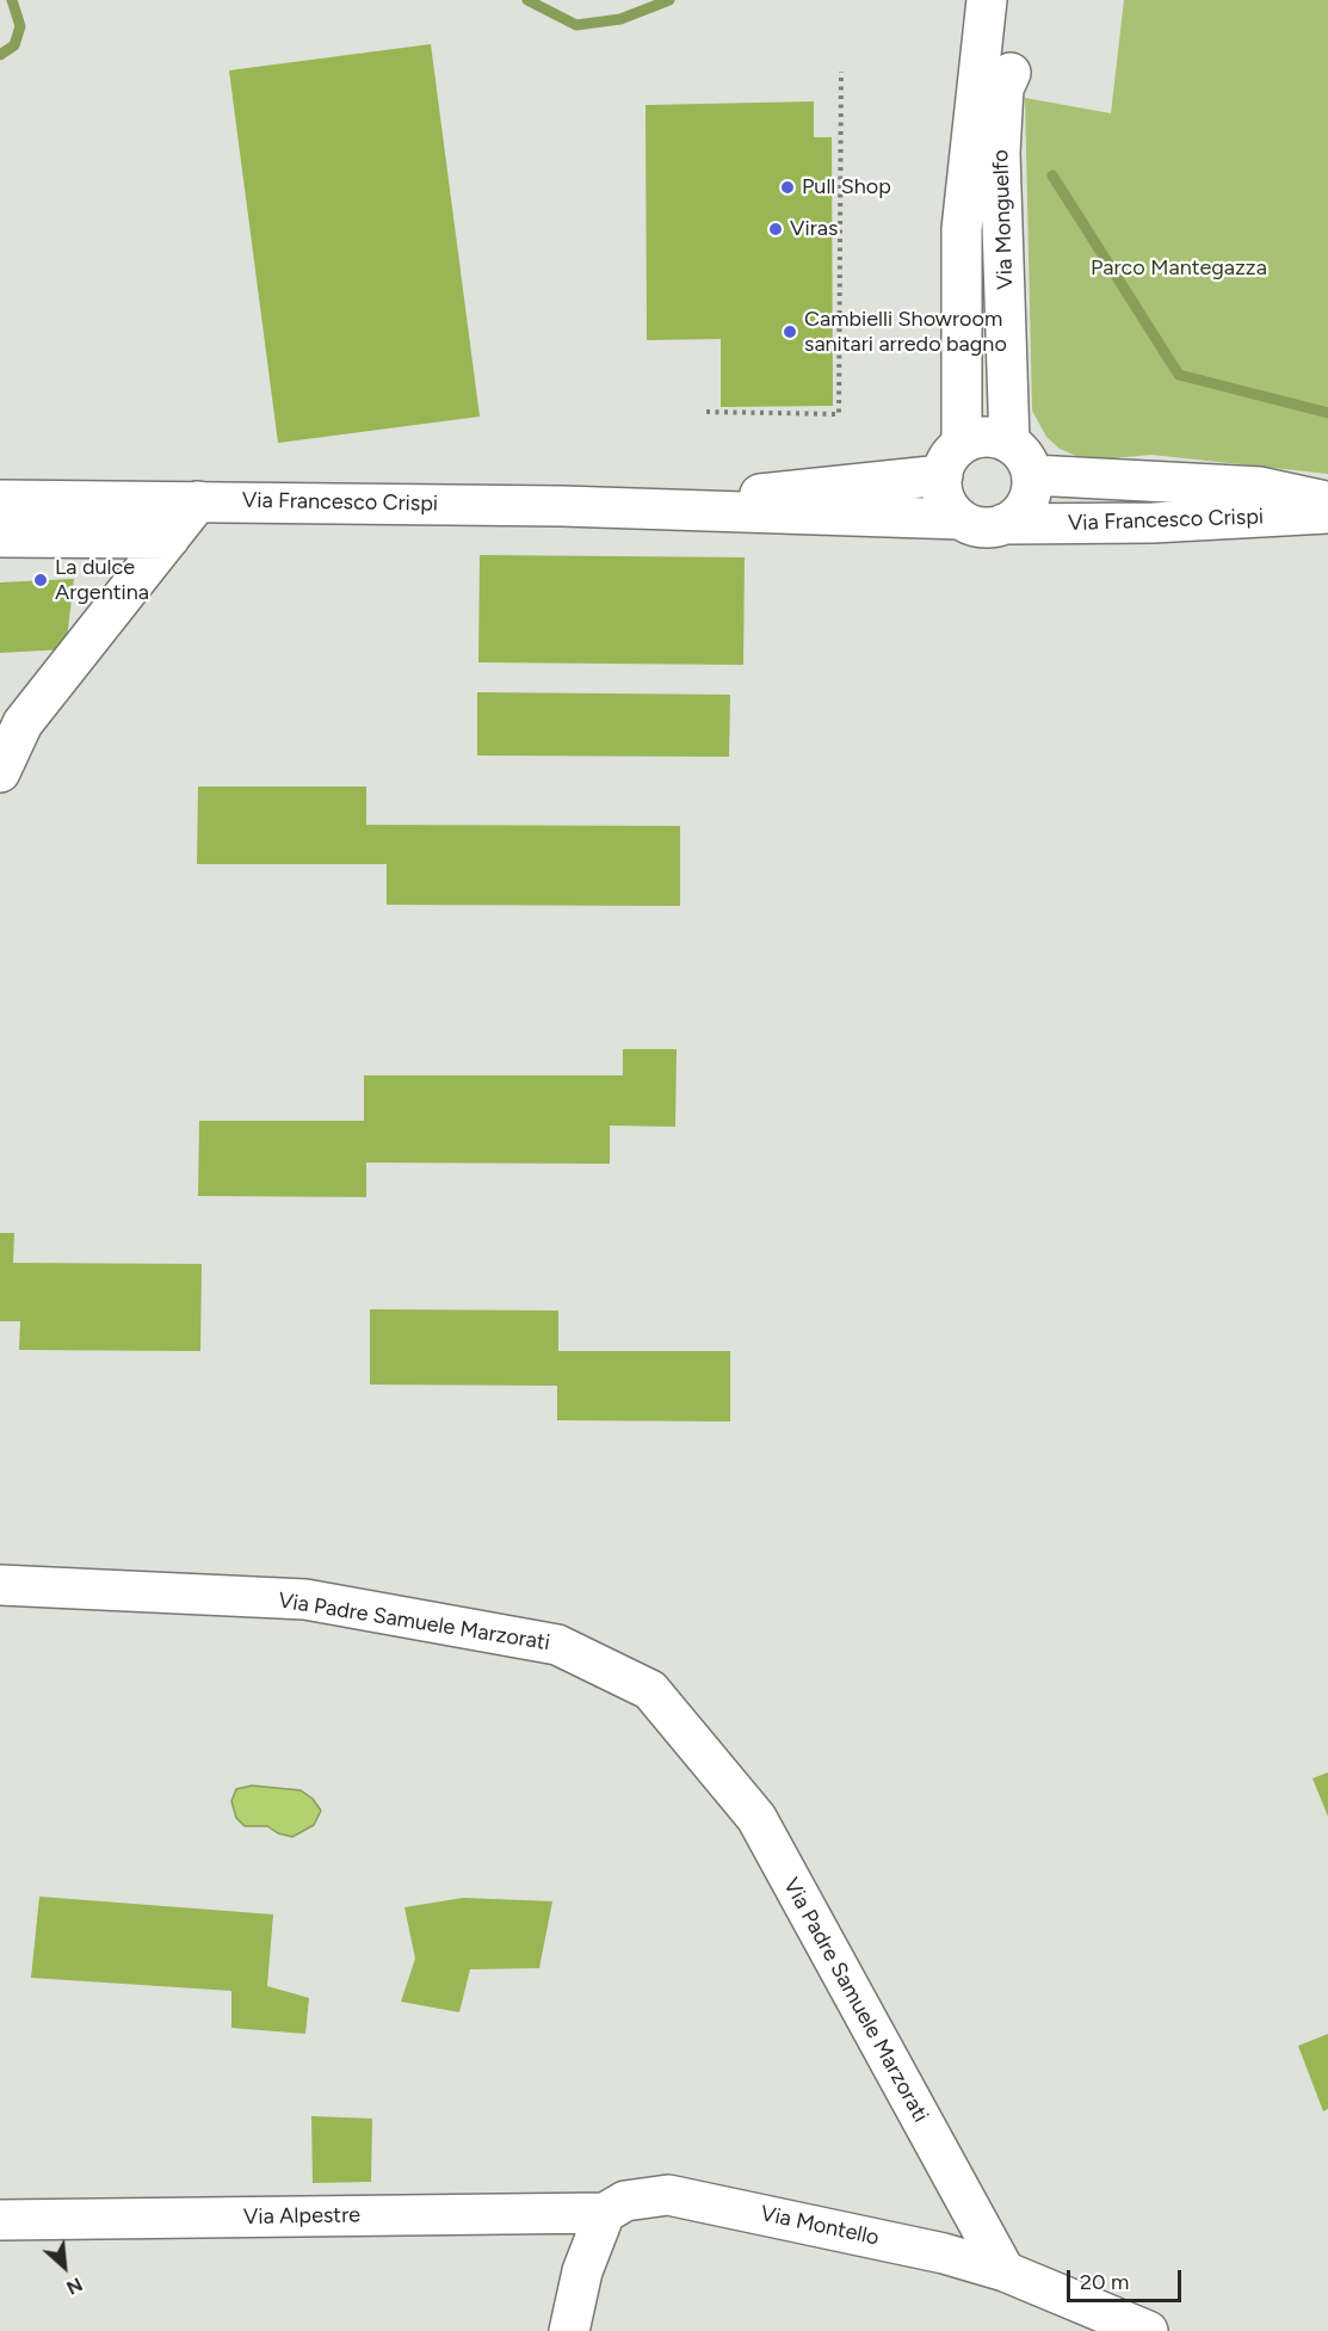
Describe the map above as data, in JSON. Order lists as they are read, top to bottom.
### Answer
{
  "streets": {
    "street": [
      "Via Monguelfo",
      "Via Francesco Crispi",
      "Via Padre Samuele Marzorati",
      "Via Alpestre",
      "Via Montello"
    ]
  },
  "crossings": [
    ["Via Monguelfo", "Via Francesco Crispi"],
    ["Via Padre Samuele Marzorati", "Via Montello"],
    ["Via Alpestre", "Via Montello"]
  ],
  "parks": ["Parco Mantegazza"],
  "places": [
    "Pull Shop",
    "Viras",
    "Cambielli Showroom sanitari arredo bagno",
    "La dulce Argentina"
  ],
  "scale_bar": "20 m",
  "north": "bottom right"
}
